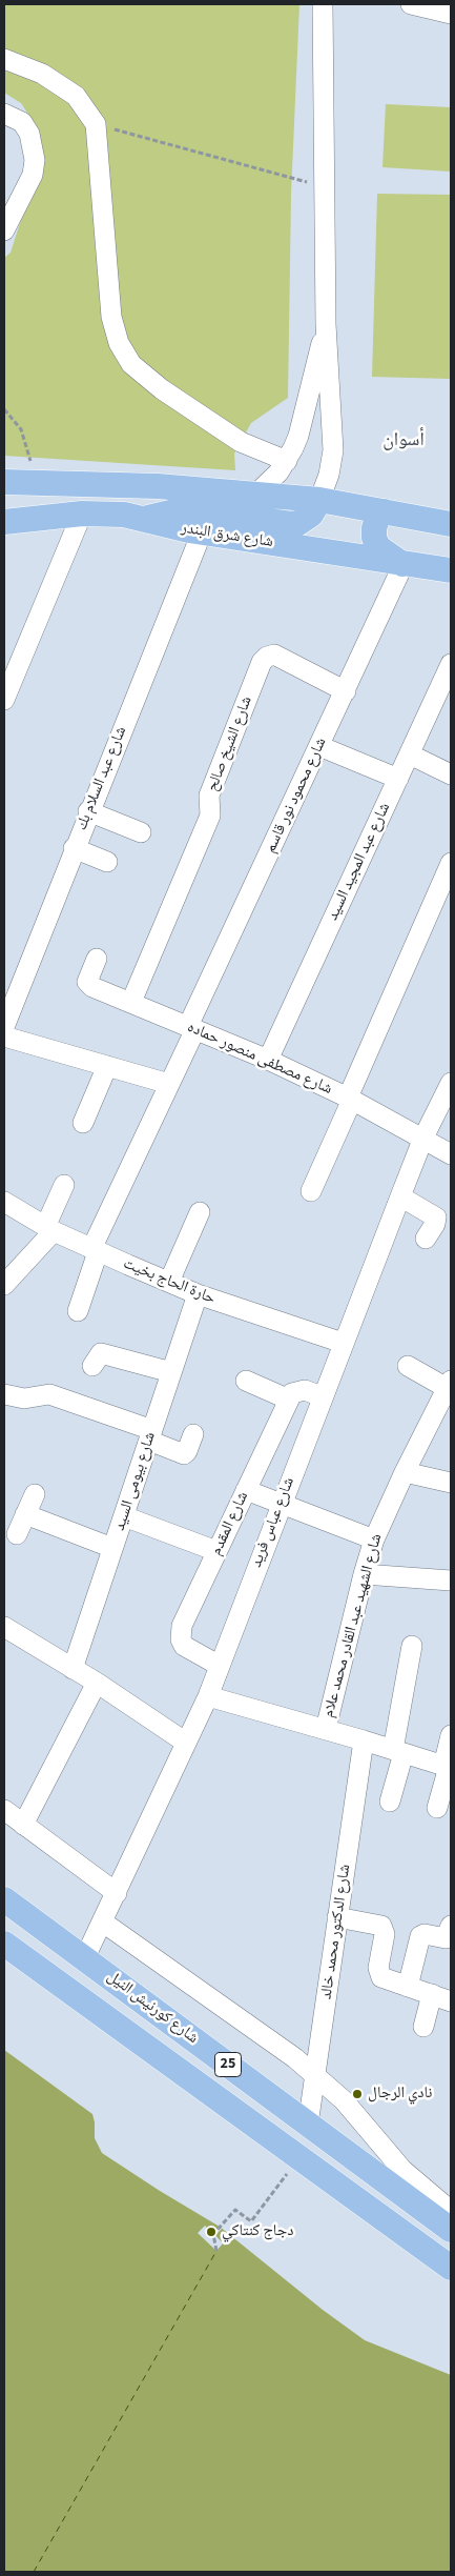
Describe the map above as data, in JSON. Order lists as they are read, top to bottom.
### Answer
{
  "streets": {
    "main road": ["شارع شرق البندر", "شارع كورنيش النيل", "25"],
    "street": [
      "شارع الشيخ صالح",
      "شارع عبد السلام بك",
      "شارع محمود نور قاسم",
      "شارع عبد المجيد السيد",
      "شارع مصطفى منصور حماده",
      "حارة الحاج بخيت",
      "شارع بيومى السيد",
      "شارع عباس فريد",
      "شارع المقدم",
      "شارع الشهيد عبد القادر محمد علام",
      "شارع الدكتور محمد خالد"
    ]
  },
  "crossings": [
    ["شارع شرق البندر", "شارع عبد السلام بك"],
    ["شارع شرق البندر", "شارع محمود نور قاسم"],
    ["شارع الشيخ صالح", "شارع محمود نور قاسم"],
    ["شارع الشيخ صالح", "شارع مصطفى منصور حماده"],
    ["شارع محمود نور قاسم", "شارع مصطفى منصور حماده"],
    ["شارع محمود نور قاسم", "حارة الحاج بخيت"],
    ["شارع عبد المجيد السيد", "شارع مصطفى منصور حماده"],
    ["شارع مصطفى منصور حماده", "شارع عباس فريد"],
    ["حارة الحاج بخيت", "شارع بيومى السيد"],
    ["حارة الحاج بخيت", "شارع عباس فريد"],
    ["شارع عباس فريد", "شارع المقدم"],
    ["شارع عباس فريد", "شارع كورنيش النيل"],
    ["شارع الدكتور محمد خالد", "شارع كورنيش النيل"]
  ],
  "districts": ["أسوان"],
  "places": ["نادي الرجال", "دجاج كنتاكي"]
}
